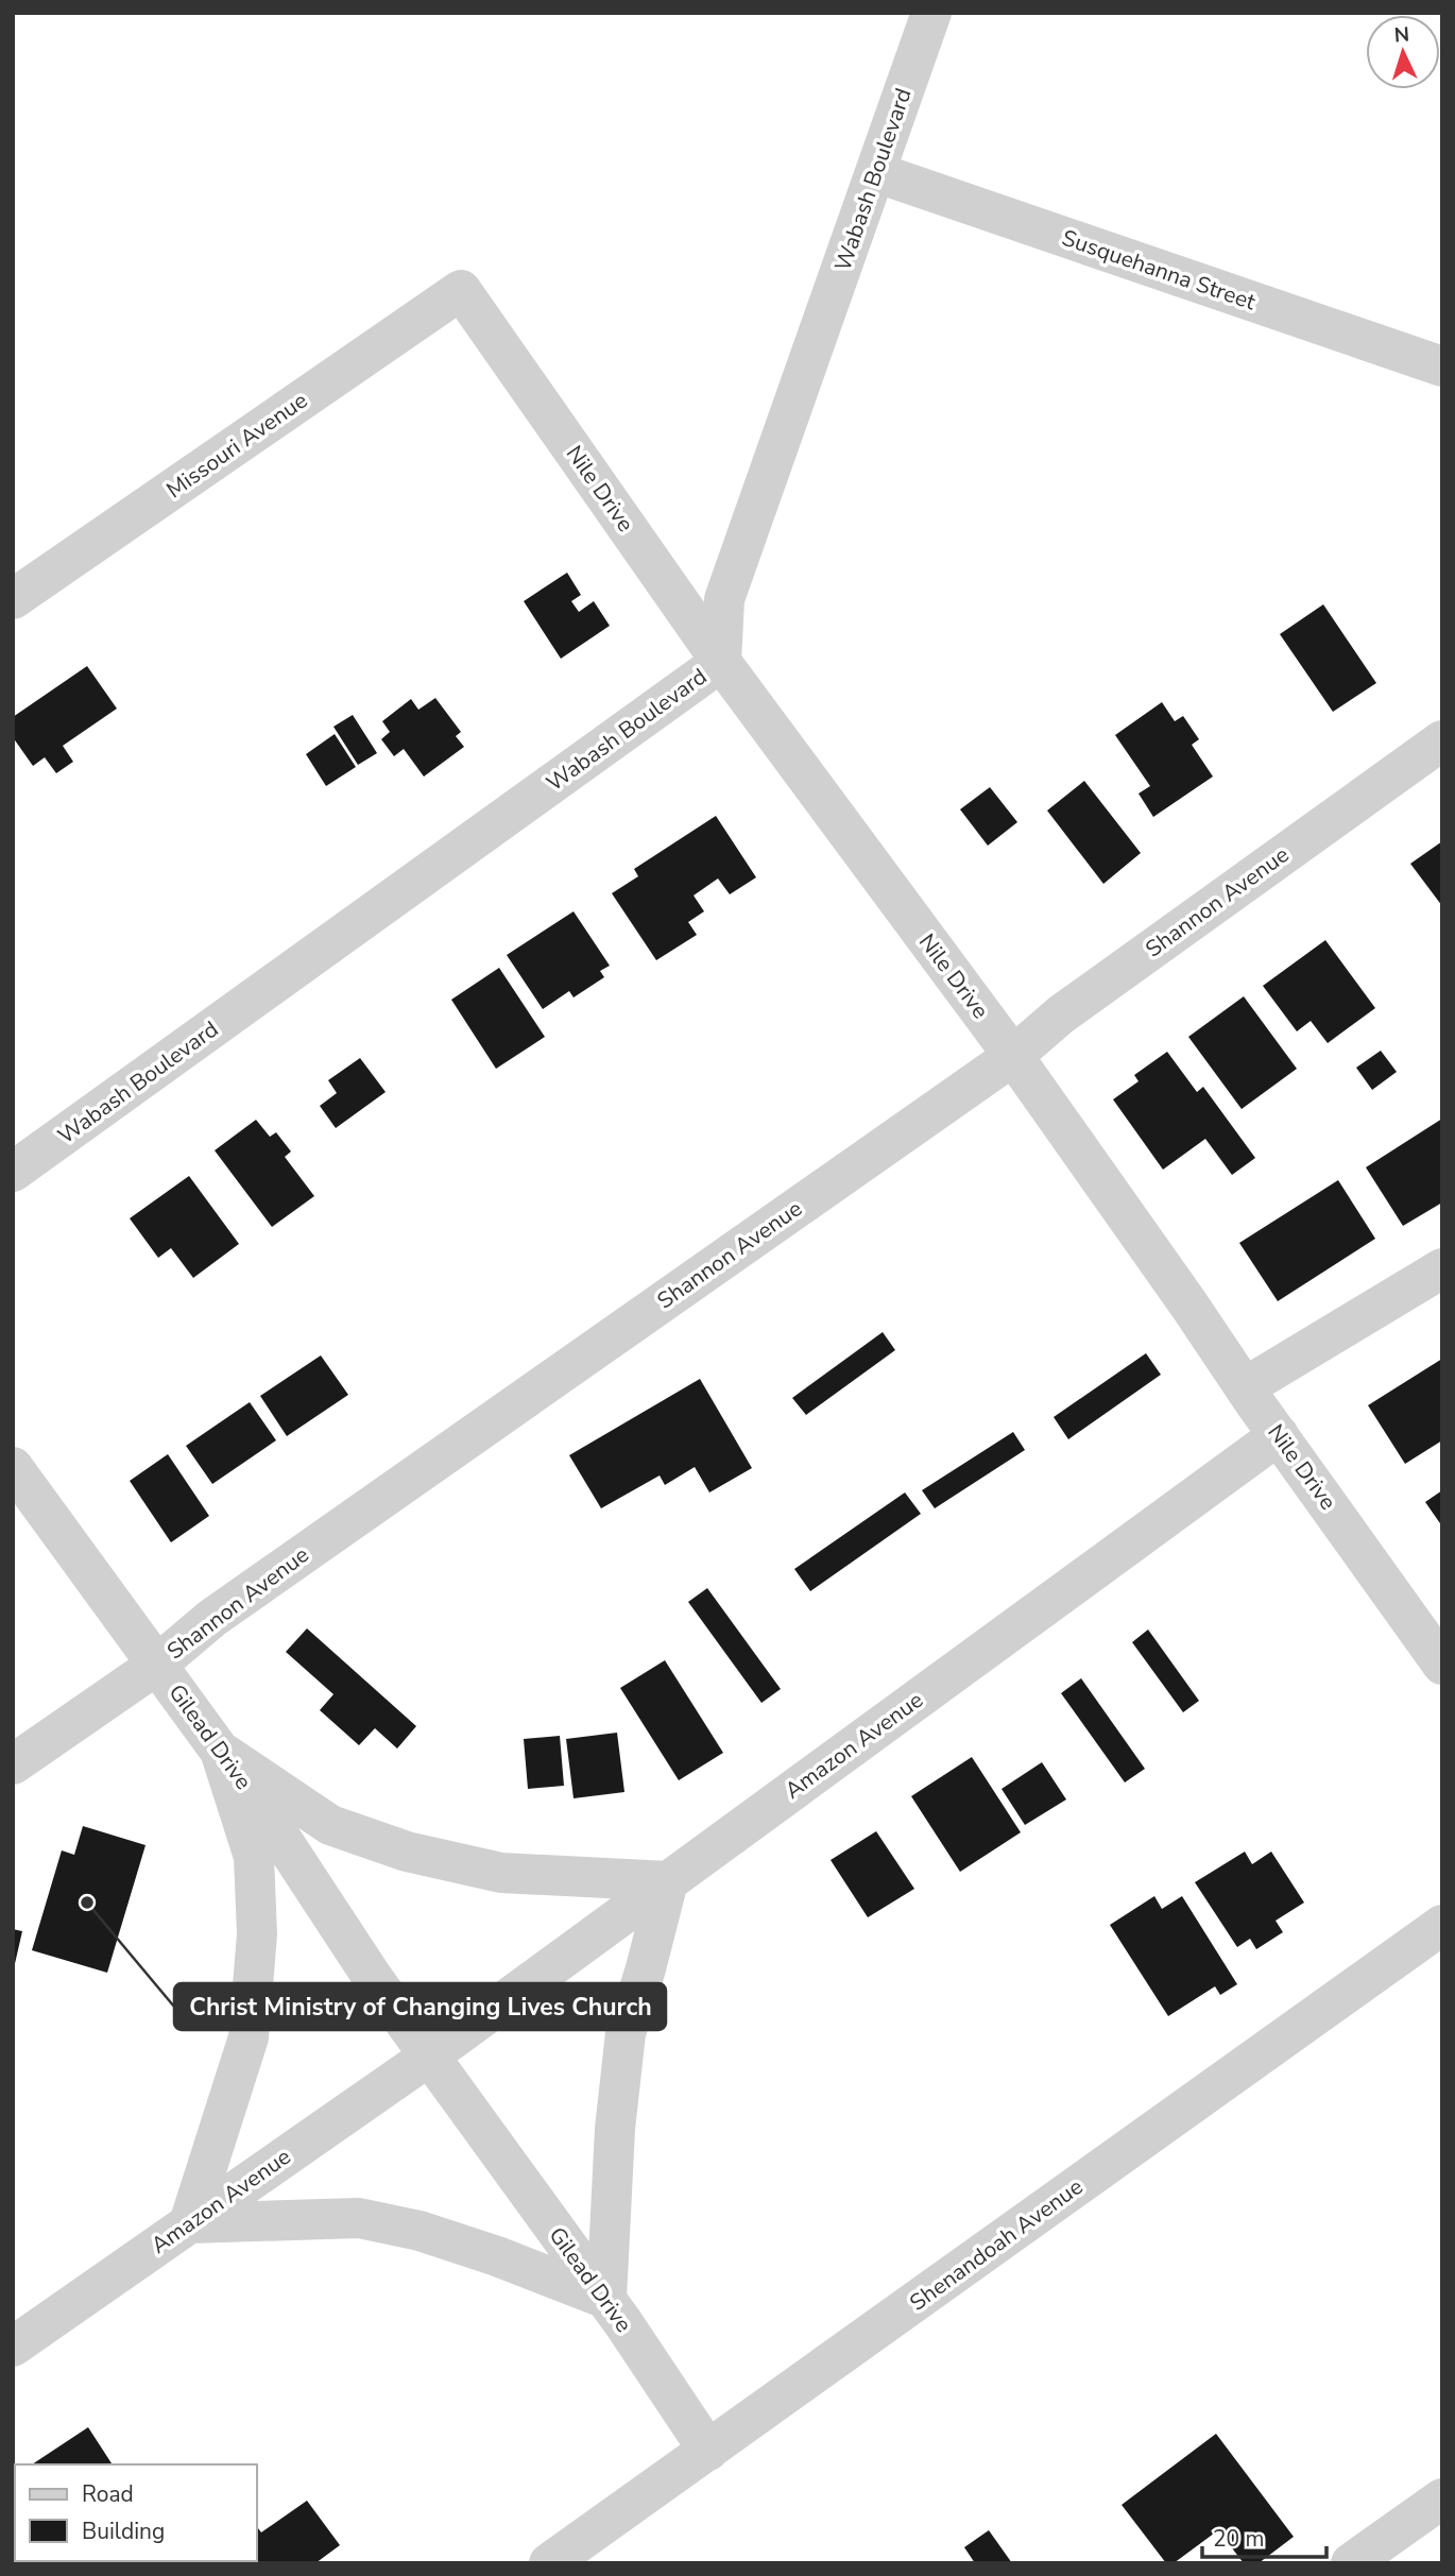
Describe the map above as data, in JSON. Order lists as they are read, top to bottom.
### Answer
{
  "streets": {
    "street": [
      "Wabash Boulevard",
      "Susquehanna Street",
      "Missouri Avenue",
      "Nile Drive",
      "Shannon Avenue",
      "Gilead Drive",
      "Amazon Avenue",
      "Shenandoah Avenue"
    ]
  },
  "crossings": [
    ["Wabash Boulevard", "Susquehanna Street"],
    ["Wabash Boulevard", "Nile Drive"],
    ["Missouri Avenue", "Nile Drive"],
    ["Nile Drive", "Shannon Avenue"],
    ["Nile Drive", "Amazon Avenue"],
    ["Shannon Avenue", "Gilead Drive"],
    ["Gilead Drive", "Amazon Avenue"],
    ["Gilead Drive", "Shenandoah Avenue"]
  ],
  "places": ["Christ Ministry of Changing Lives Church"],
  "legend": ["Road", "Building"],
  "scale_bar": "20 m",
  "north": "top"
}
